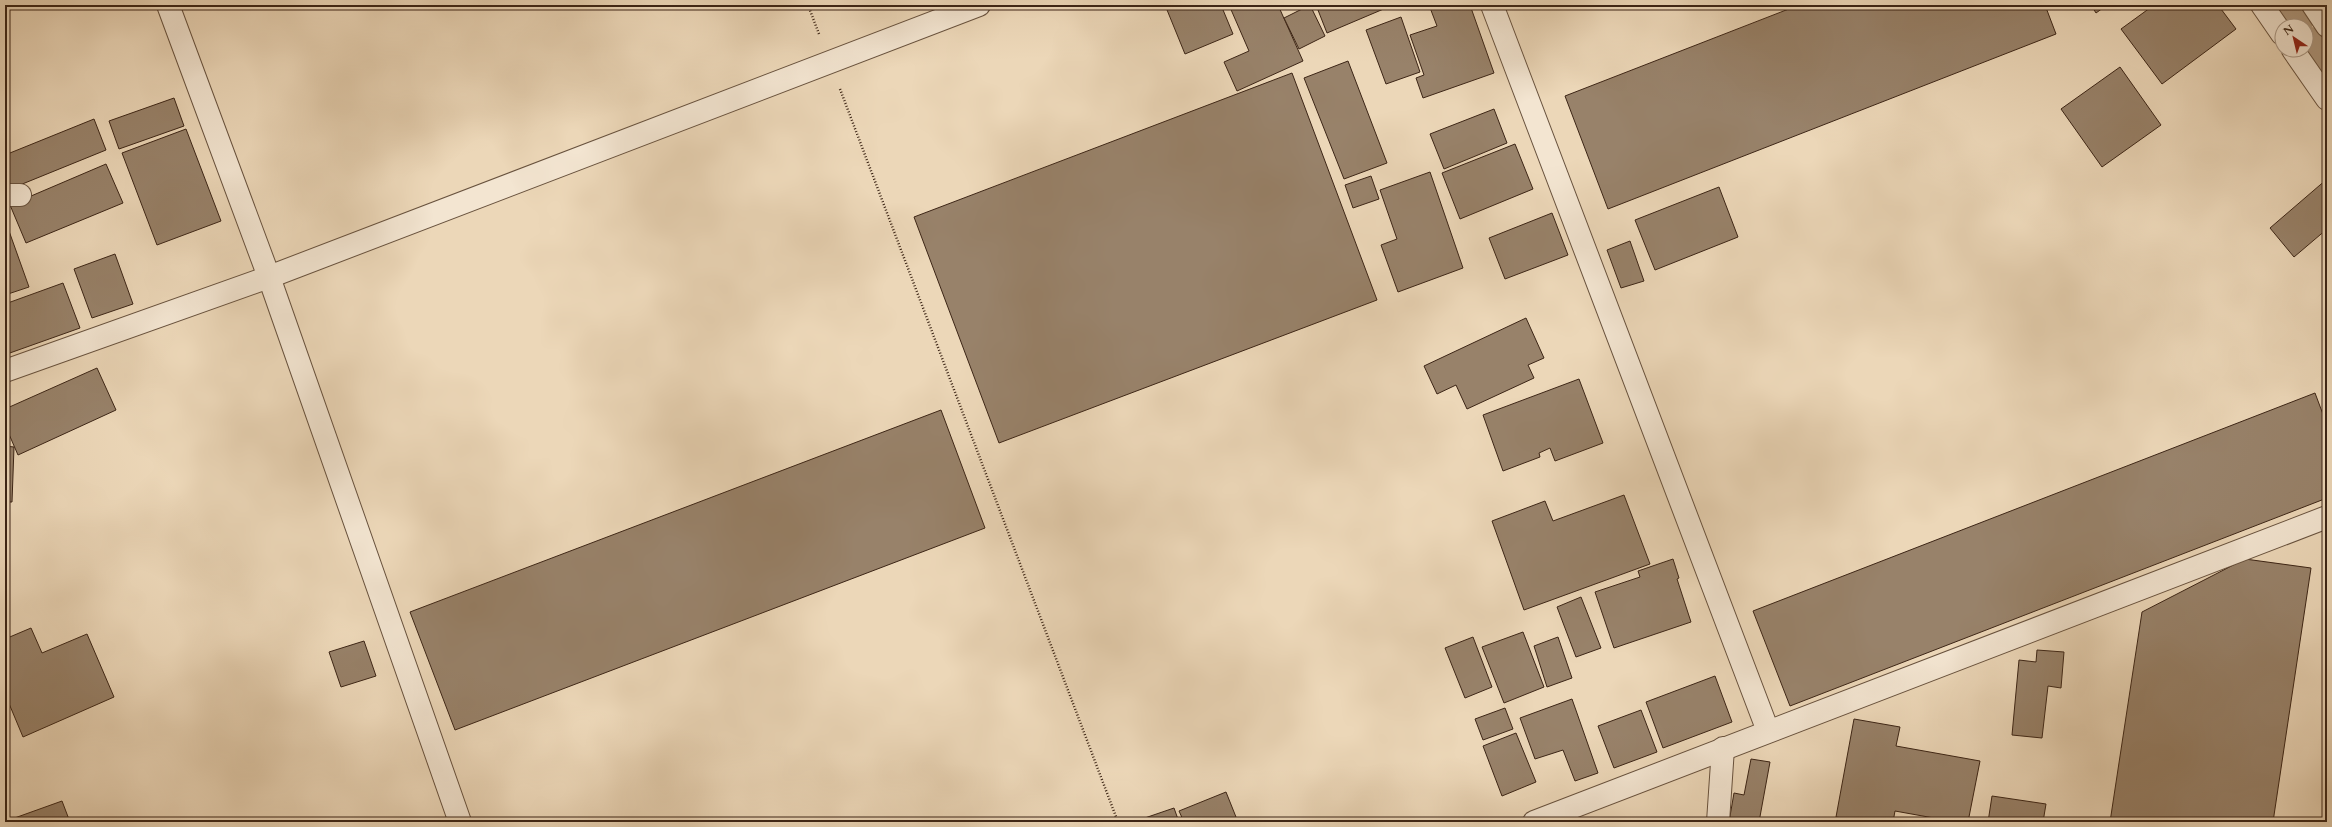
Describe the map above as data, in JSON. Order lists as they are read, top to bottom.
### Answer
{
  "north": "top left"
}
